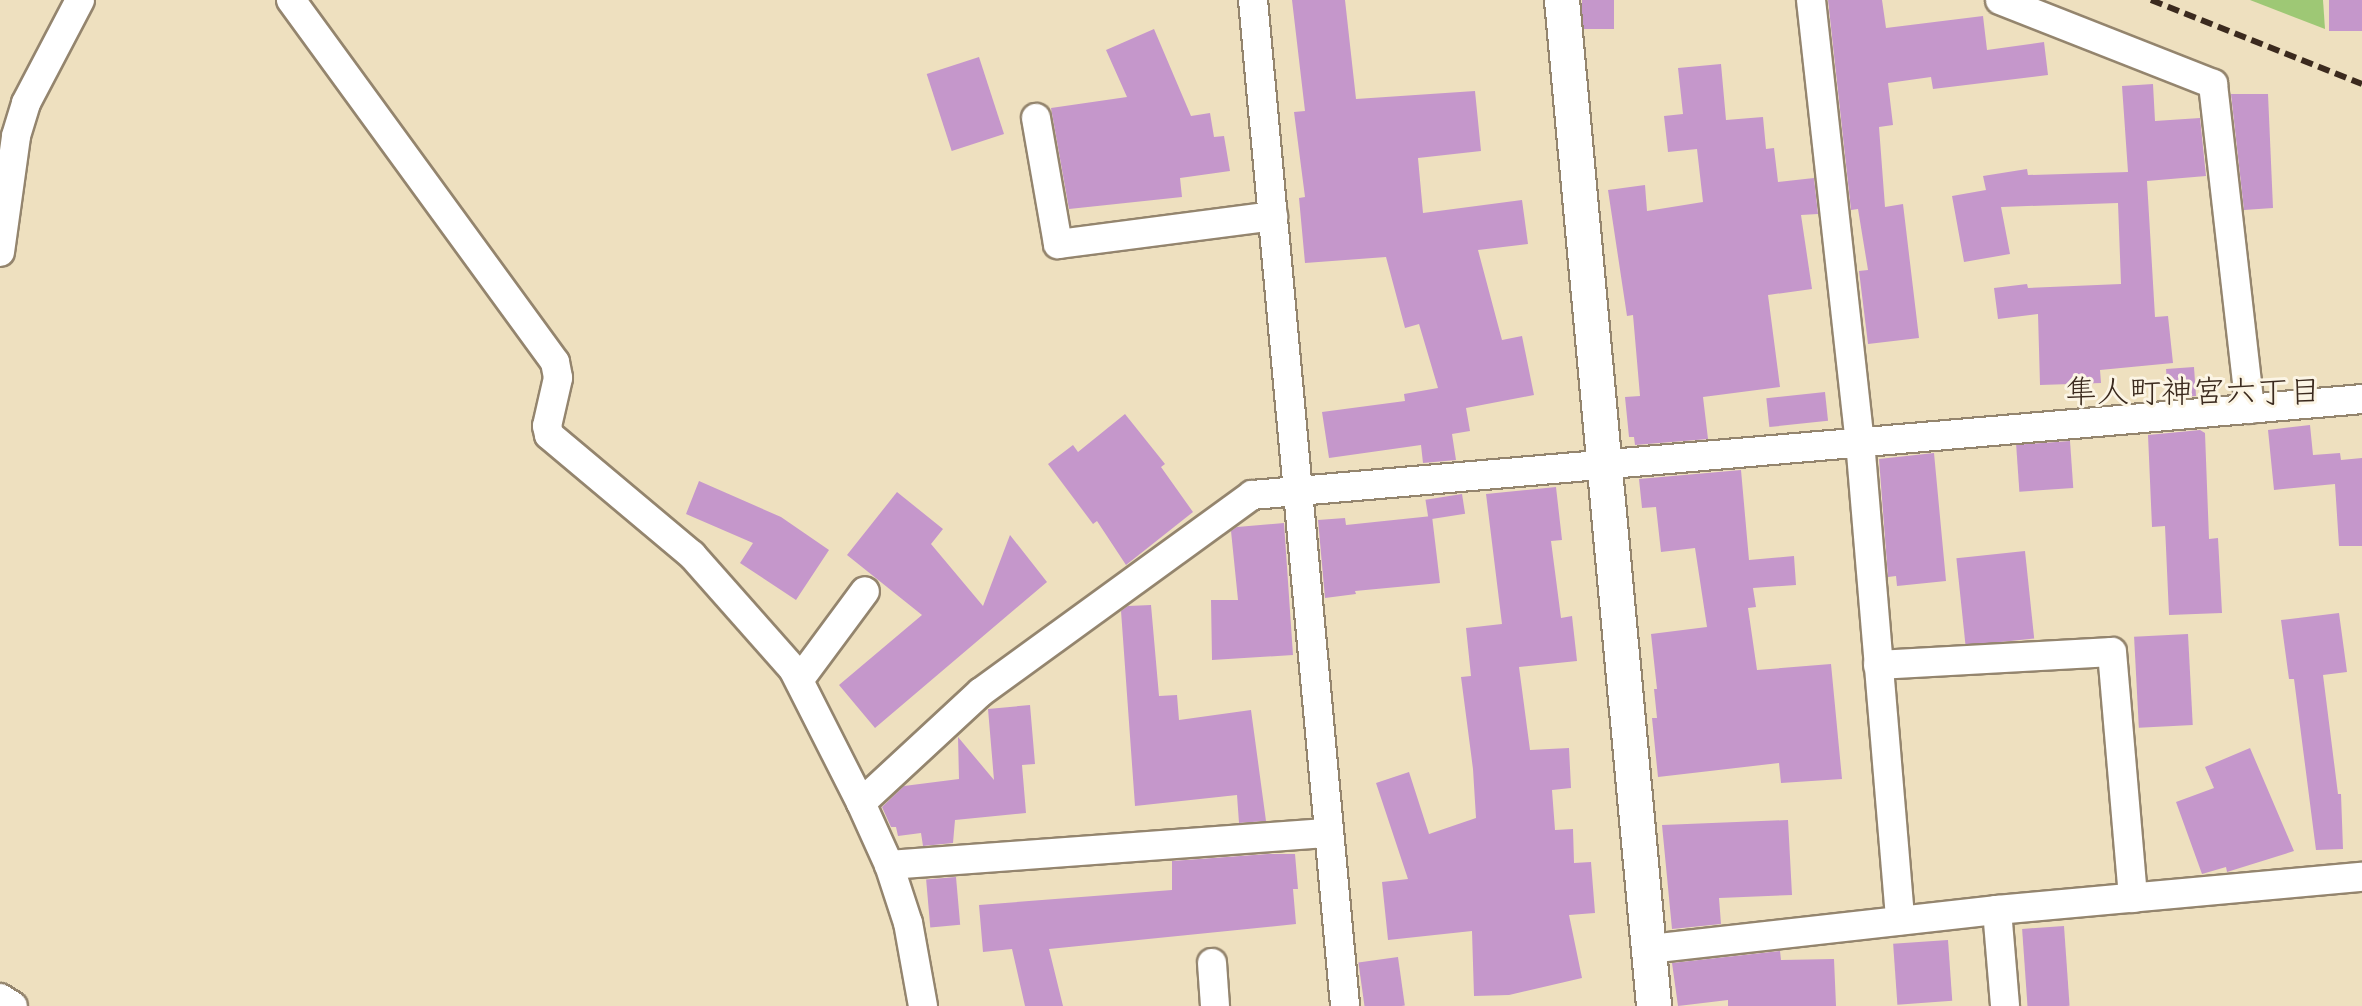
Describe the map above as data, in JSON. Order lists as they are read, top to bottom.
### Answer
{
  "districts": ["隼人町神宮六丁目"]
}
